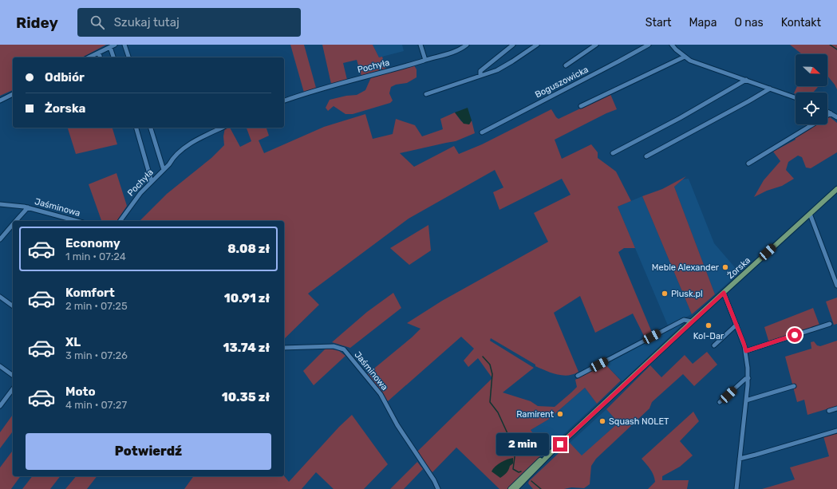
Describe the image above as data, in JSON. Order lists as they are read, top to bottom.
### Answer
{
  "streets": {
    "main road": ["Żorska"],
    "street": ["Pochyła", "Boguszowicka", "Jaśminowa"]
  },
  "places": [
    "Meble Alexander",
    "Plusk.pl",
    "Kol-Dar",
    "Ramirent",
    "Squash NOLET"
  ],
  "north": "right",
  "page": {
    "header": "Ridey",
    "search": "Szukaj tutaj",
    "nav": [
      "Start",
      "Mapa",
      "O nas",
      "Kontakt"
    ],
    "banner": ["Odbiór", "Żorska"],
    "list": [
      {
        "name": "Economy",
        "note": "1 min · 07:24",
        "value": "8.08 zł"
      },
      {
        "name": "Komfort",
        "note": "2 min · 07:25",
        "value": "10.91 zł"
      },
      {
        "name": "XL",
        "note": "3 min · 07:26",
        "value": "13.74 zł"
      },
      {
        "name": "Moto",
        "note": "4 min · 07:27",
        "value": "10.35 zł"
      }
    ],
    "buttons": "Potwierdź",
    "bubble": "2 min"
  }
}
